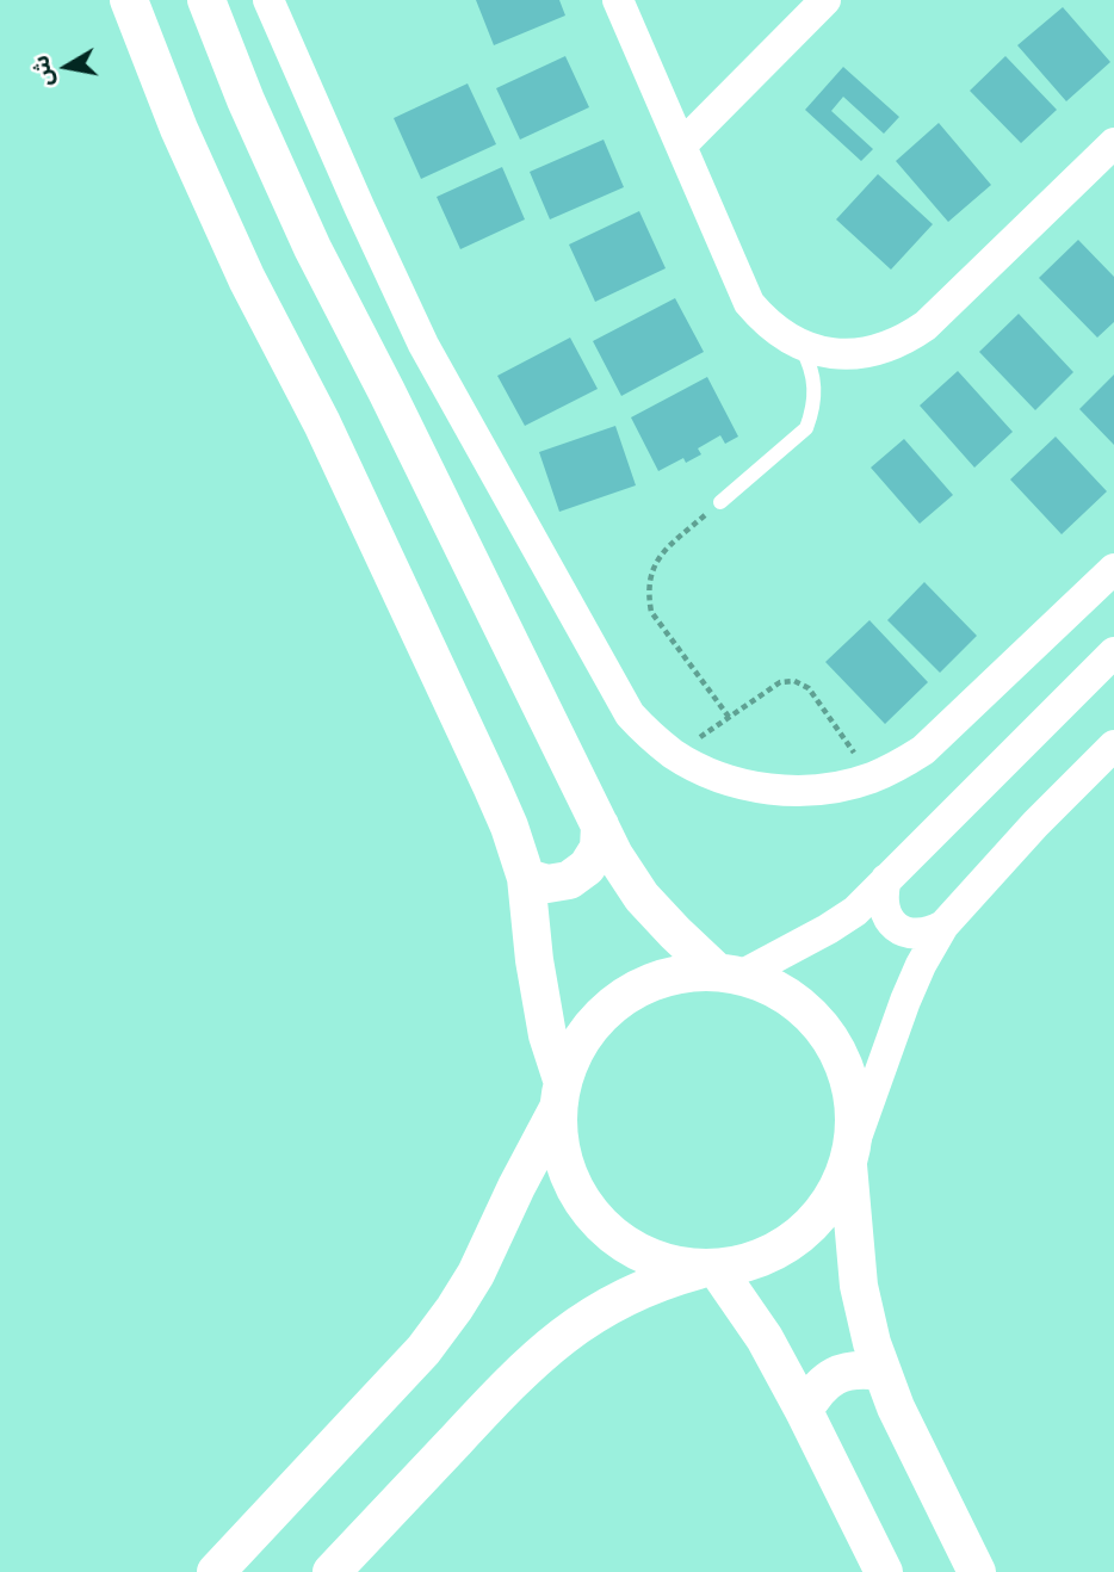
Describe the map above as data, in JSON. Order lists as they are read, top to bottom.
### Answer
{
  "north": "left"
}
